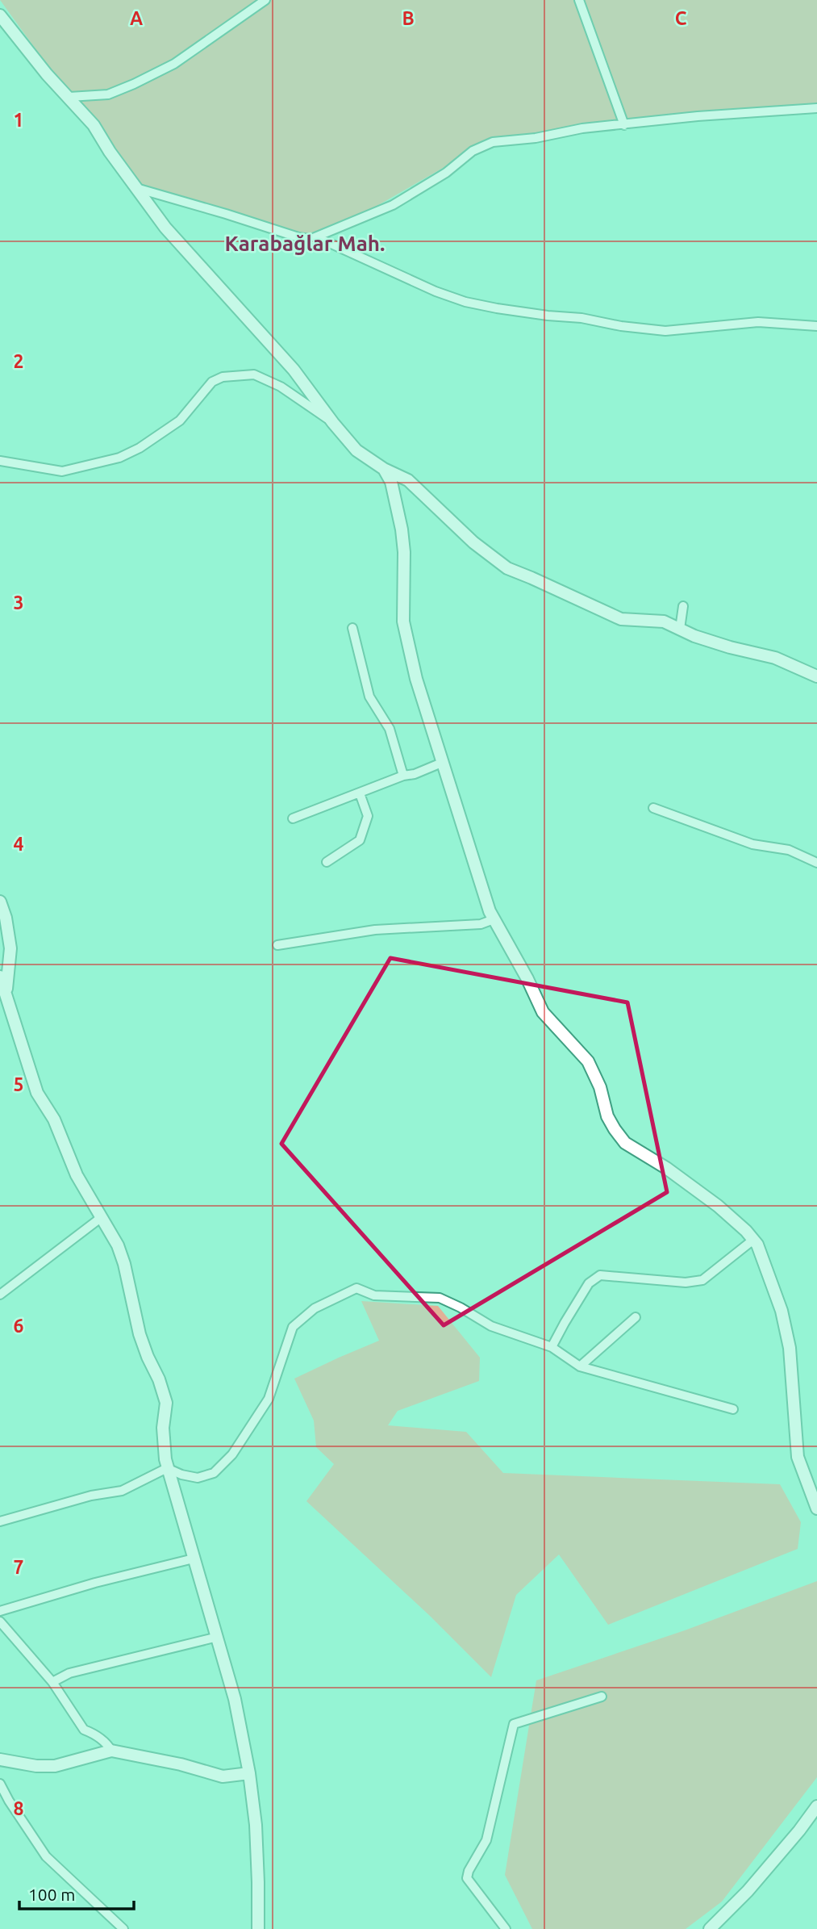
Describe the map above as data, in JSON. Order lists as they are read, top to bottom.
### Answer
{
  "districts": ["Karabağlar Mah."],
  "scale_bar": "100 m",
  "grid": {
    "columns": ["A", "B", "C"],
    "rows": [
      "1",
      "2",
      "3",
      "4",
      "5",
      "6",
      "7",
      "8"
    ]
  }
}
